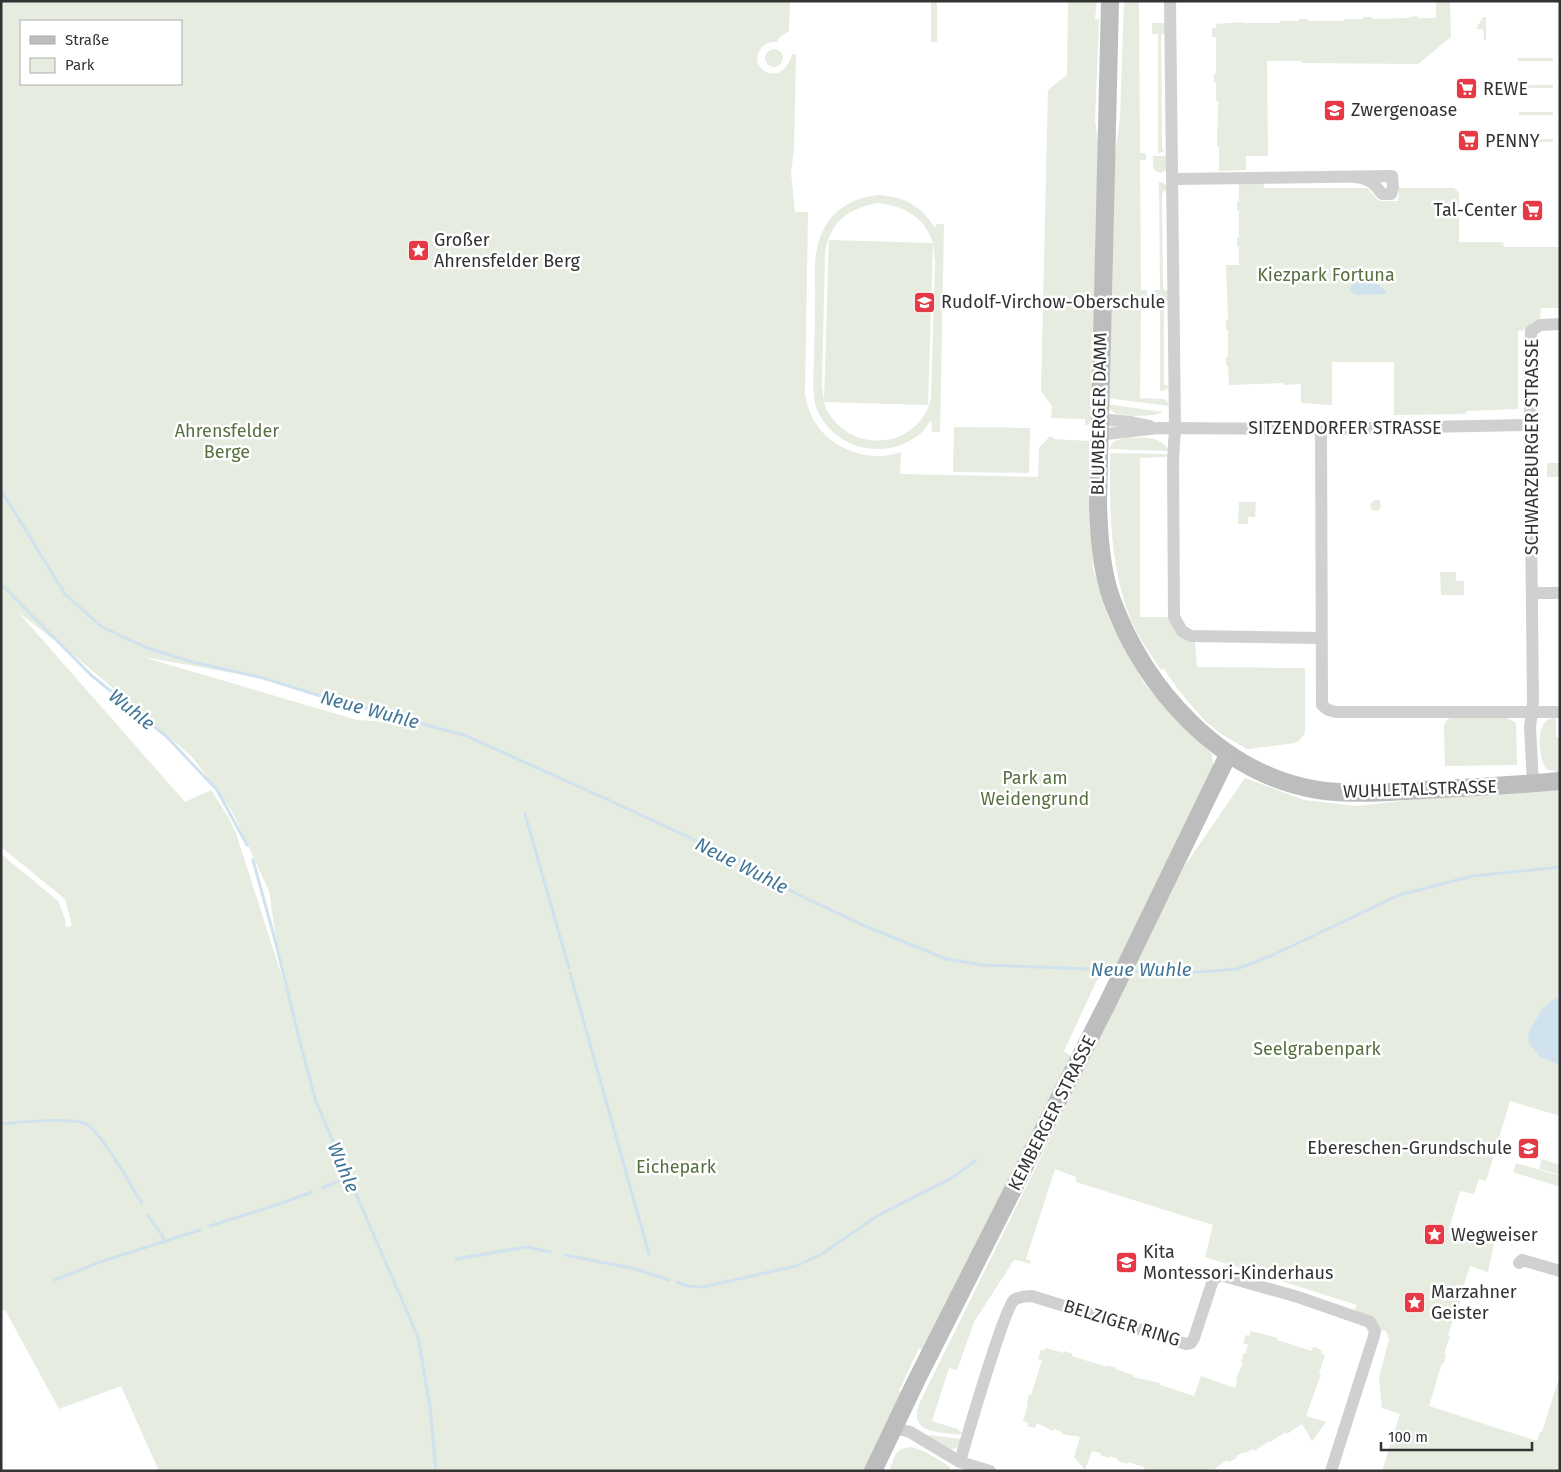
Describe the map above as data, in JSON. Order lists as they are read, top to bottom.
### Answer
{
  "streets": {
    "main road": ["BLUMBERGER DAMM", "WUHLETALSTRASSE", "KEMBERGER STRASSE"],
    "street": ["SITZENDORFER STRASSE", "SCHWARZBURGER STRASSE", "BELZIGER RING"]
  },
  "crossings": [
    ["BLUMBERGER DAMM", "SITZENDORFER STRASSE"],
    ["BLUMBERGER DAMM", "WUHLETALSTRASSE"],
    ["BLUMBERGER DAMM", "KEMBERGER STRASSE"],
    ["SITZENDORFER STRASSE", "SCHWARZBURGER STRASSE"],
    ["SCHWARZBURGER STRASSE", "WUHLETALSTRASSE"],
    ["WUHLETALSTRASSE", "KEMBERGER STRASSE"]
  ],
  "water": ["Wuhle", "Neue Wuhle"],
  "parks": [
    "Kiezpark Fortuna",
    "Ahrensfelder Berge",
    "Park am Weidengrund",
    "Seelgrabenpark",
    "Eichepark"
  ],
  "places": {
    "supermarket": ["REWE", "PENNY", "Tal-Center"],
    "school or university": [
      "Zwergenoase",
      "Rudolf-Virchow-Oberschule",
      "Ebereschen-Grundschule",
      "Kita Montessori-Kinderhaus"
    ],
    "place": ["Großer Ahrensfelder Berg", "Wegweiser", "Marzahner Geister"]
  },
  "legend": ["Straße", "Park"],
  "scale_bar": "100 m"
}
